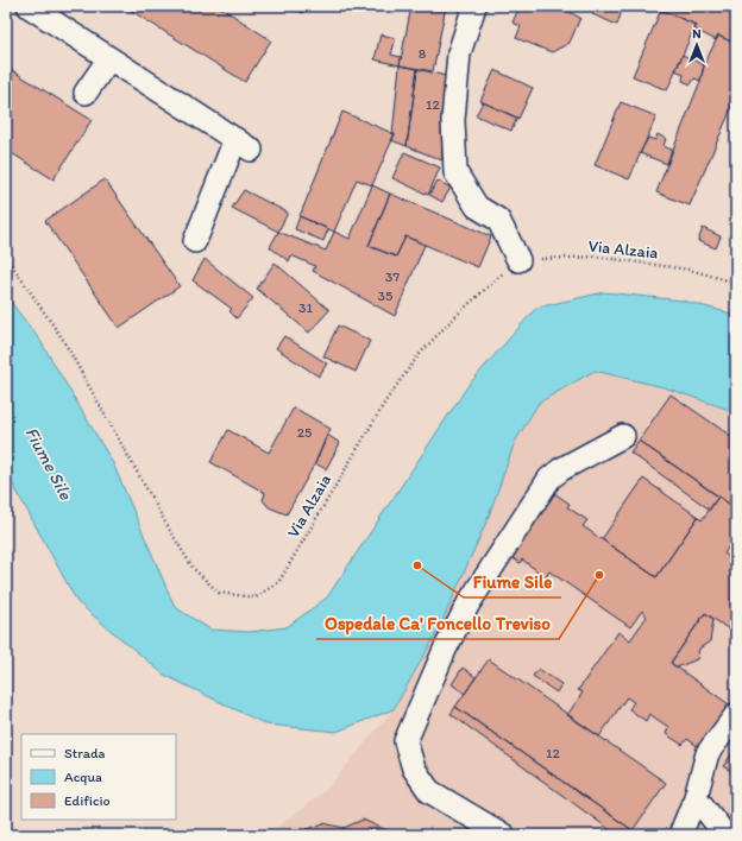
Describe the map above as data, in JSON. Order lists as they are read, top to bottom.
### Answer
{
  "streets": {
    "path": ["Via Alzaia"]
  },
  "water": ["Fiume Sile"],
  "places": ["Fiume Sile", "Ospedale Ca' Foncello Treviso"],
  "house_numbers": [
    "8",
    "12",
    "37",
    "35",
    "31",
    "25",
    "12"
  ],
  "legend": ["Strada", "Acqua", "Edificio"],
  "north": "top"
}
